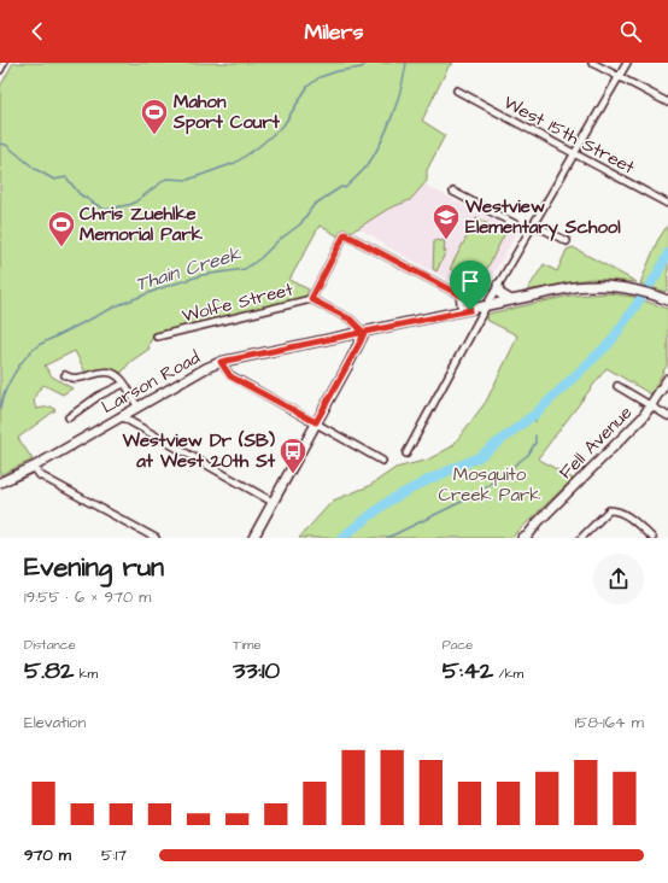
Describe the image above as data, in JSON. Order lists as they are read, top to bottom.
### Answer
{
  "streets": {
    "street": [
      "West 15th Street",
      "Wolfe Street",
      "Larson Road",
      "Fell Avenue"
    ]
  },
  "crossings": [
    ["Wolfe Street", "Larson Road"]
  ],
  "water": ["Thain Creek"],
  "parks": ["Mosquito Creek Park"],
  "places": {
    "sports": ["Mahon Sport Court", "Chris Zuehlke Memorial Park"],
    "school or university": ["Westview Elementary School"],
    "bus stop": ["Westview Dr (SB) at West 20th St"]
  },
  "page": {
    "header": "Milers",
    "heading": ["Evening run", "19:55 · 6 × 970 m"],
    "stats": [
      ["Distance", "5.82 km"],
      ["Time", "33:10"],
      ["Pace", "5:42 /km"]
    ],
    "chart": ["Elevation", "158–164 m"],
    "list": [
      {
        "name": "970 m",
        "note": "5:17"
      }
    ]
  }
}
